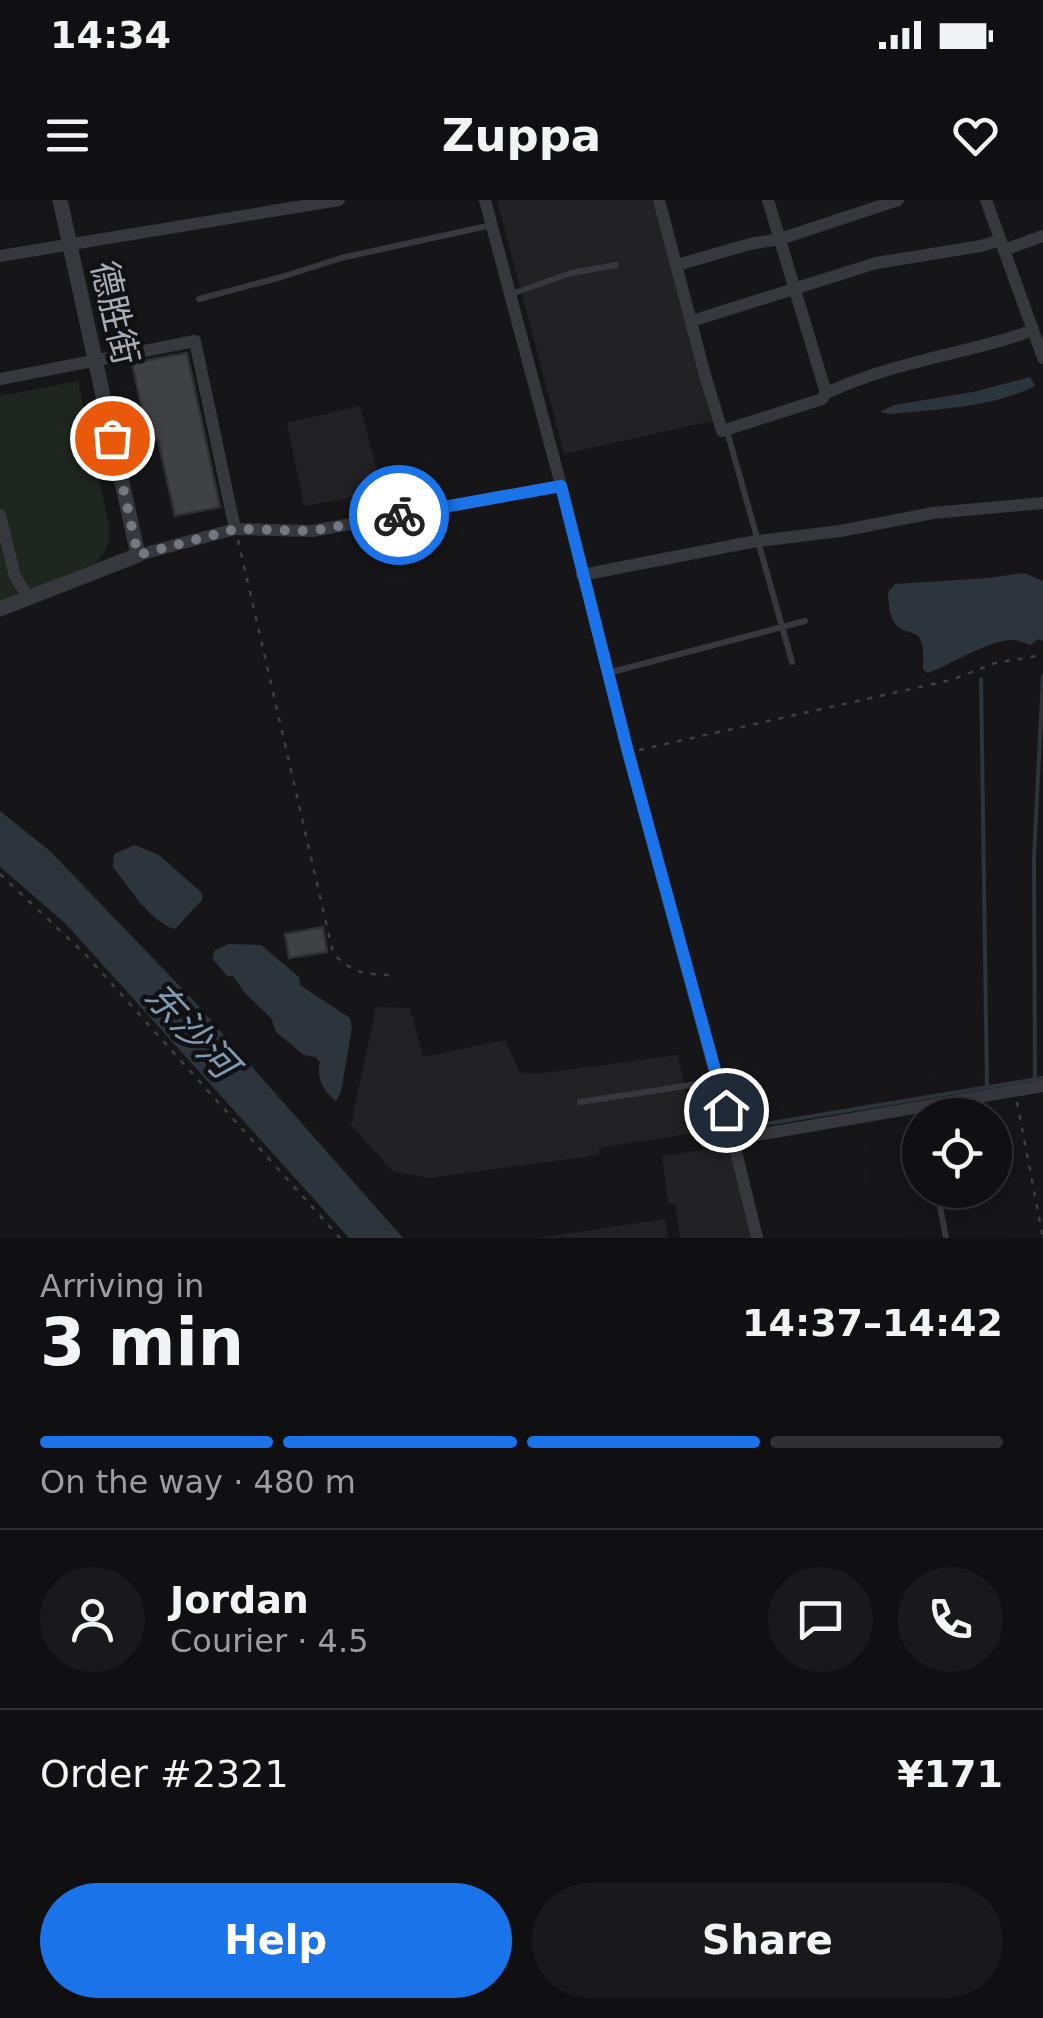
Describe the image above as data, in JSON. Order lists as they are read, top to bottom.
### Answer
{
  "streets": {
    "street": ["德胜街"]
  },
  "water": ["东沙河"],
  "page": {
    "status": "14:34",
    "header": "Zuppa",
    "heading": ["3 min", "Arriving in", "14:37–14:42"],
    "panel": [
      "Jordan",
      "Courier · 4.5",
      "Order #2321",
      "¥171"
    ],
    "bar": "On the way · 480 m",
    "buttons": ["Help", "Share"]
  }
}
